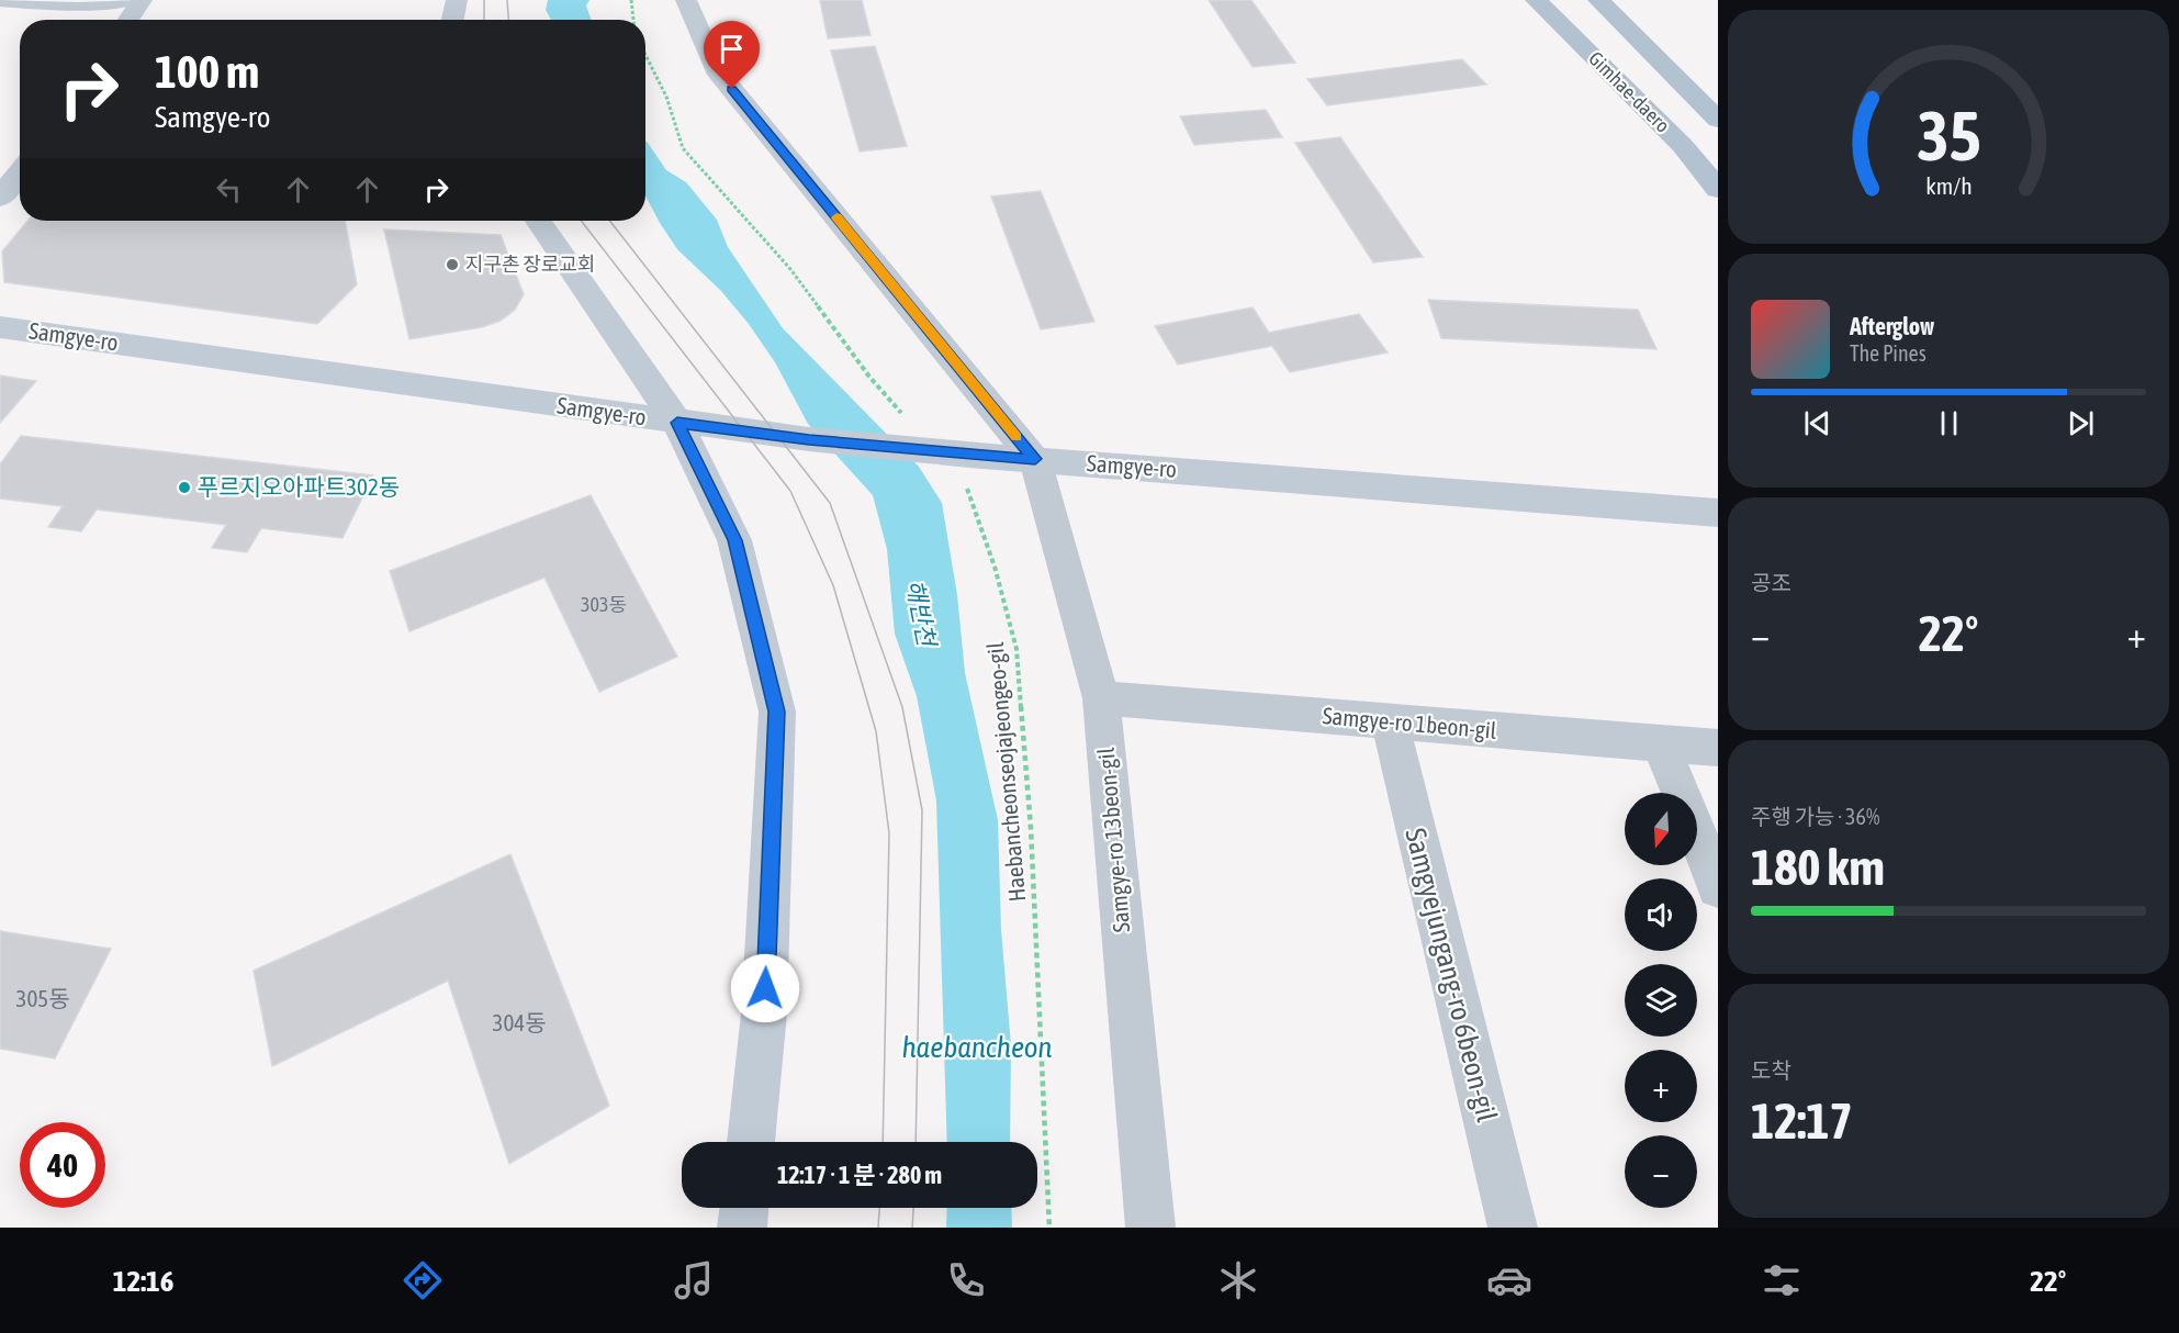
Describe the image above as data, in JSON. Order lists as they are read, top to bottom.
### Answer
{
  "streets": {
    "main road": ["Gimhae-daero"],
    "street": [
      "Samgye-ro",
      "Samgye-ro 1beon-gil",
      "Samgye-ro 13beon-gil",
      "Samgyejungang-ro 6beon-gil"
    ],
    "path": ["Haebancheonseojajeongeo-gil"]
  },
  "crossings": [
    ["Samgye-ro", "Haebancheonseojajeongeo-gil"],
    ["Samgye-ro", "Samgye-ro 13beon-gil"],
    ["Samgye-ro 1beon-gil", "Samgye-ro 13beon-gil"],
    ["Samgye-ro 1beon-gil", "Samgyejungang-ro 6beon-gil"]
  ],
  "water": ["해반천", "haebancheon"],
  "places": ["지구촌 장로교회", "푸르지오아파트302동"],
  "house_numbers": ["303동", "305동", "304동"],
  "north": "bottom",
  "page": {
    "turn": ["100 m", "Samgye-ro"],
    "song": ["Afterglow", "The Pines"],
    "tile": [
      "공조",
      ["주행 가능 · 36%", "180 km"],
      ["도착", "12:17"]
    ],
    "heat": ["−", "22°", "+"],
    "map_buttons": ["+", "−"],
    "limit": "40",
    "trip": "12:17 · 1 분 · 280 m",
    "tabs": ["12:16", "22°"],
    "gauge": ["35", "km/h"]
  }
}
